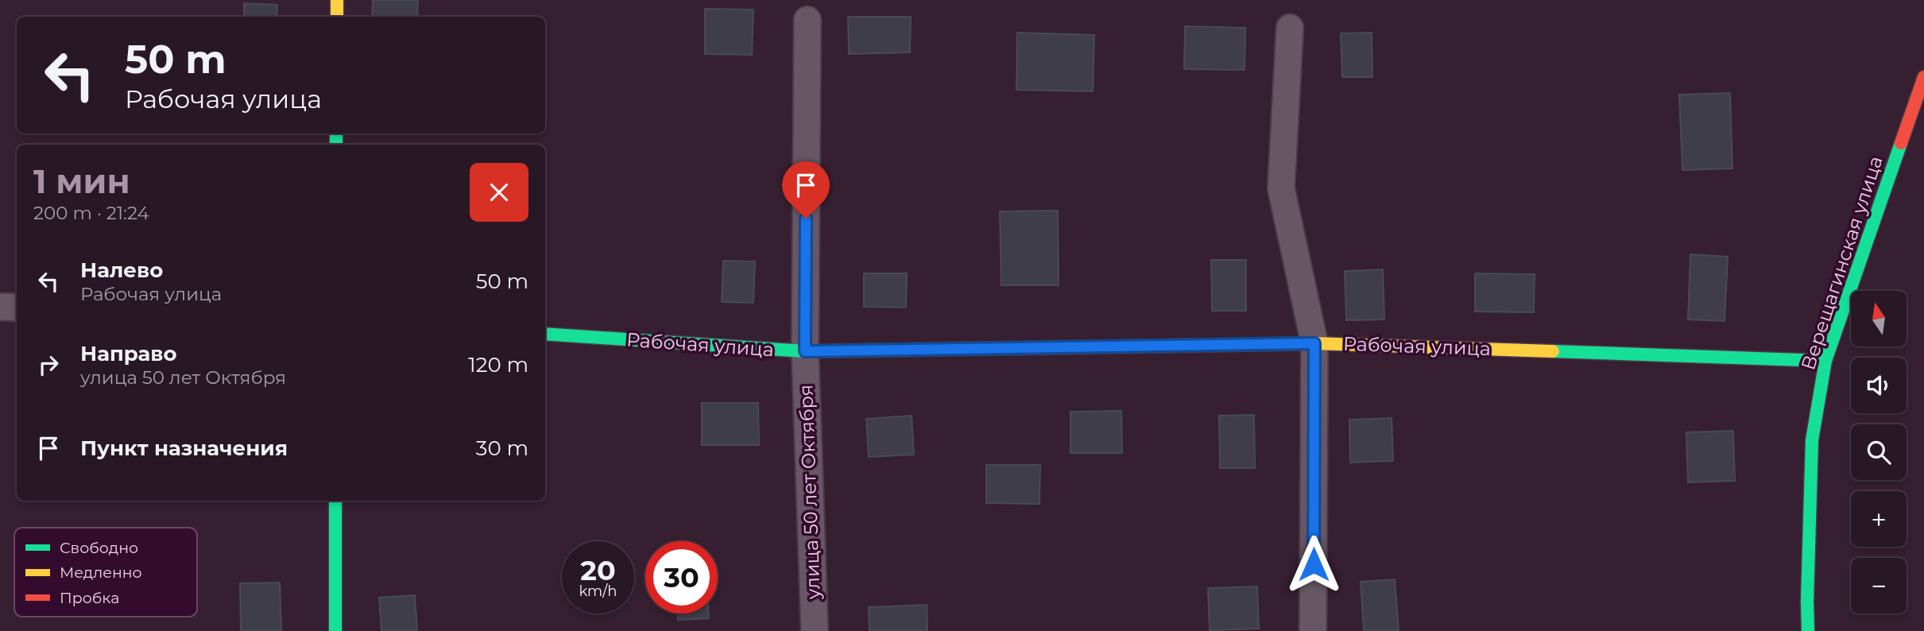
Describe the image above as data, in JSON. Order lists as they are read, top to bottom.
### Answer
{
  "streets": {
    "street": ["Верещагинская улица", "Рабочая улица", "улица 50 лет Октября"]
  },
  "crossings": [
    ["Верещагинская улица", "Рабочая улица"],
    ["Рабочая улица", "улица 50 лет Октября"]
  ],
  "legend": ["Свободно", "Медленно", "Пробка"],
  "north": "top",
  "page": {
    "turn": ["50 m", "Рабочая улица"],
    "heading": ["1 мин", "200 m · 21:24"],
    "list": [
      {
        "name": "Налево",
        "note": "Рабочая улица",
        "value": "50 m"
      },
      {
        "name": "Направо",
        "note": "улица 50 лет Октября",
        "value": "120 m"
      },
      {
        "name": "Пункт назначения",
        "value": "30 m"
      }
    ],
    "map_buttons": ["+", "−"],
    "speed": "20 km/h",
    "limit": "30"
  }
}
